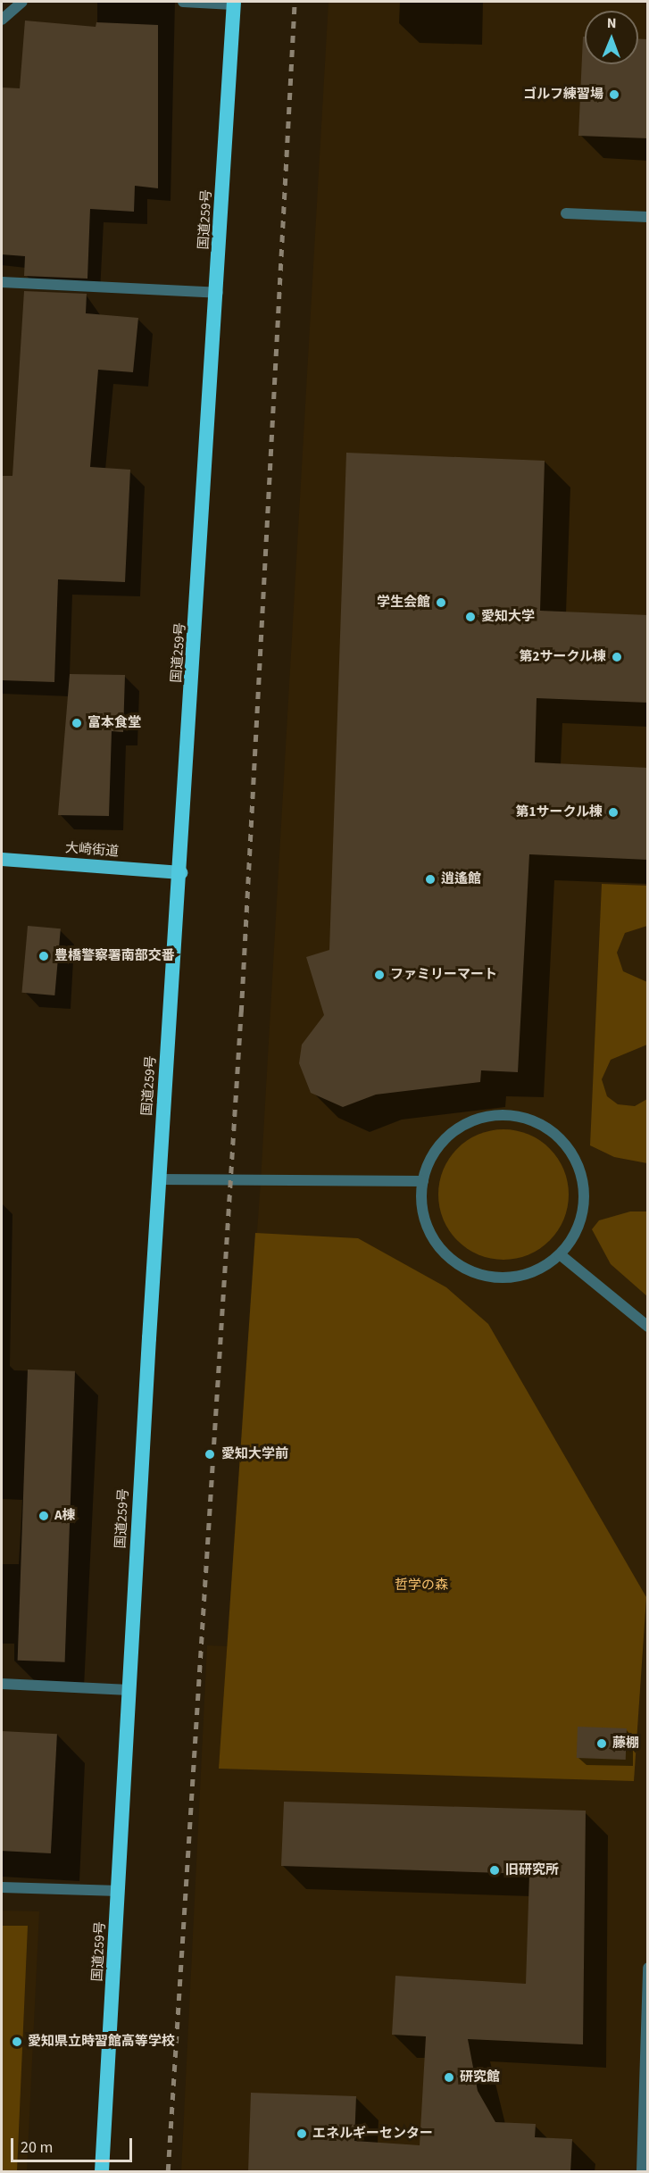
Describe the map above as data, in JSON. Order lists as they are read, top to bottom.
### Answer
{
  "streets": {
    "highway": ["国道259号"],
    "main road": ["大崎街道"]
  },
  "crossings": [
    ["国道259号", "大崎街道"]
  ],
  "parks": ["哲学の森"],
  "places": [
    "ゴルフ練習場",
    "学生会館",
    "愛知大学",
    "第2サークル棟",
    "富本食堂",
    "第1サークル棟",
    "逍遙館",
    "豊橋警察署南部交番",
    "ファミリーマート",
    "愛知大学前",
    "A棟",
    "藤棚",
    "旧研究所",
    "愛知県立時習館高等学校",
    "研究館",
    "エネルギーセンター"
  ],
  "scale_bar": "20 m",
  "north": "top"
}
